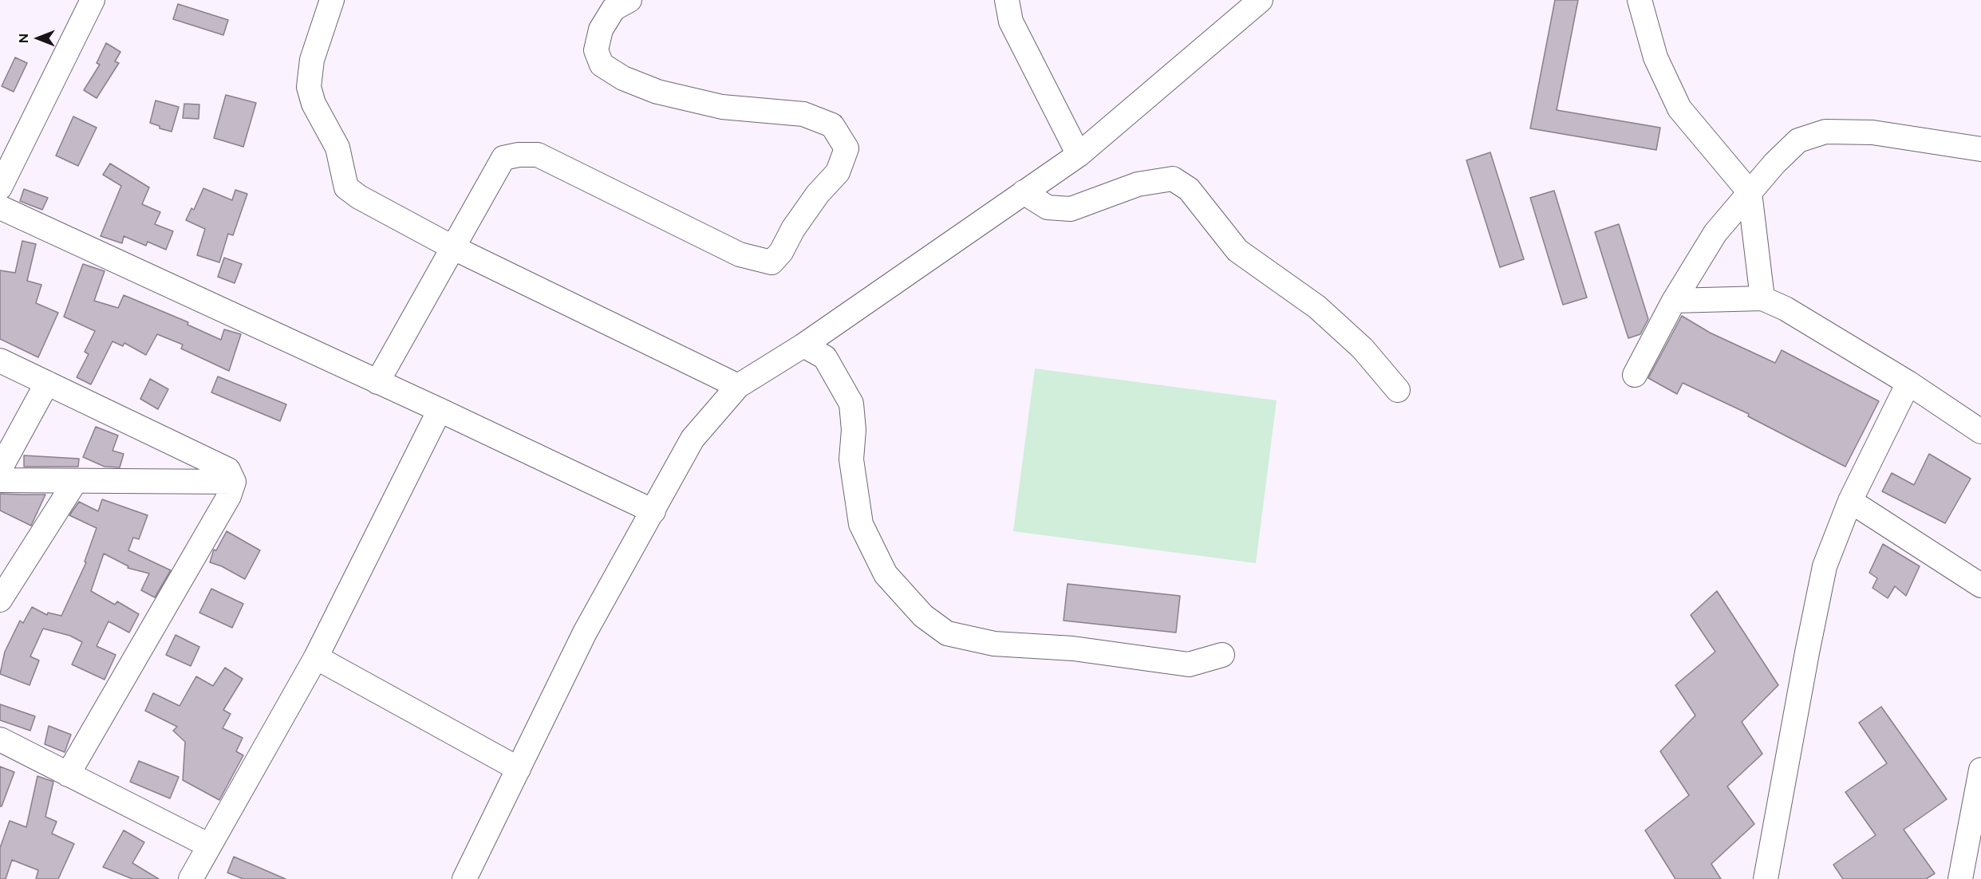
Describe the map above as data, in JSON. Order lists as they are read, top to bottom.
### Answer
{
  "north": "left"
}
